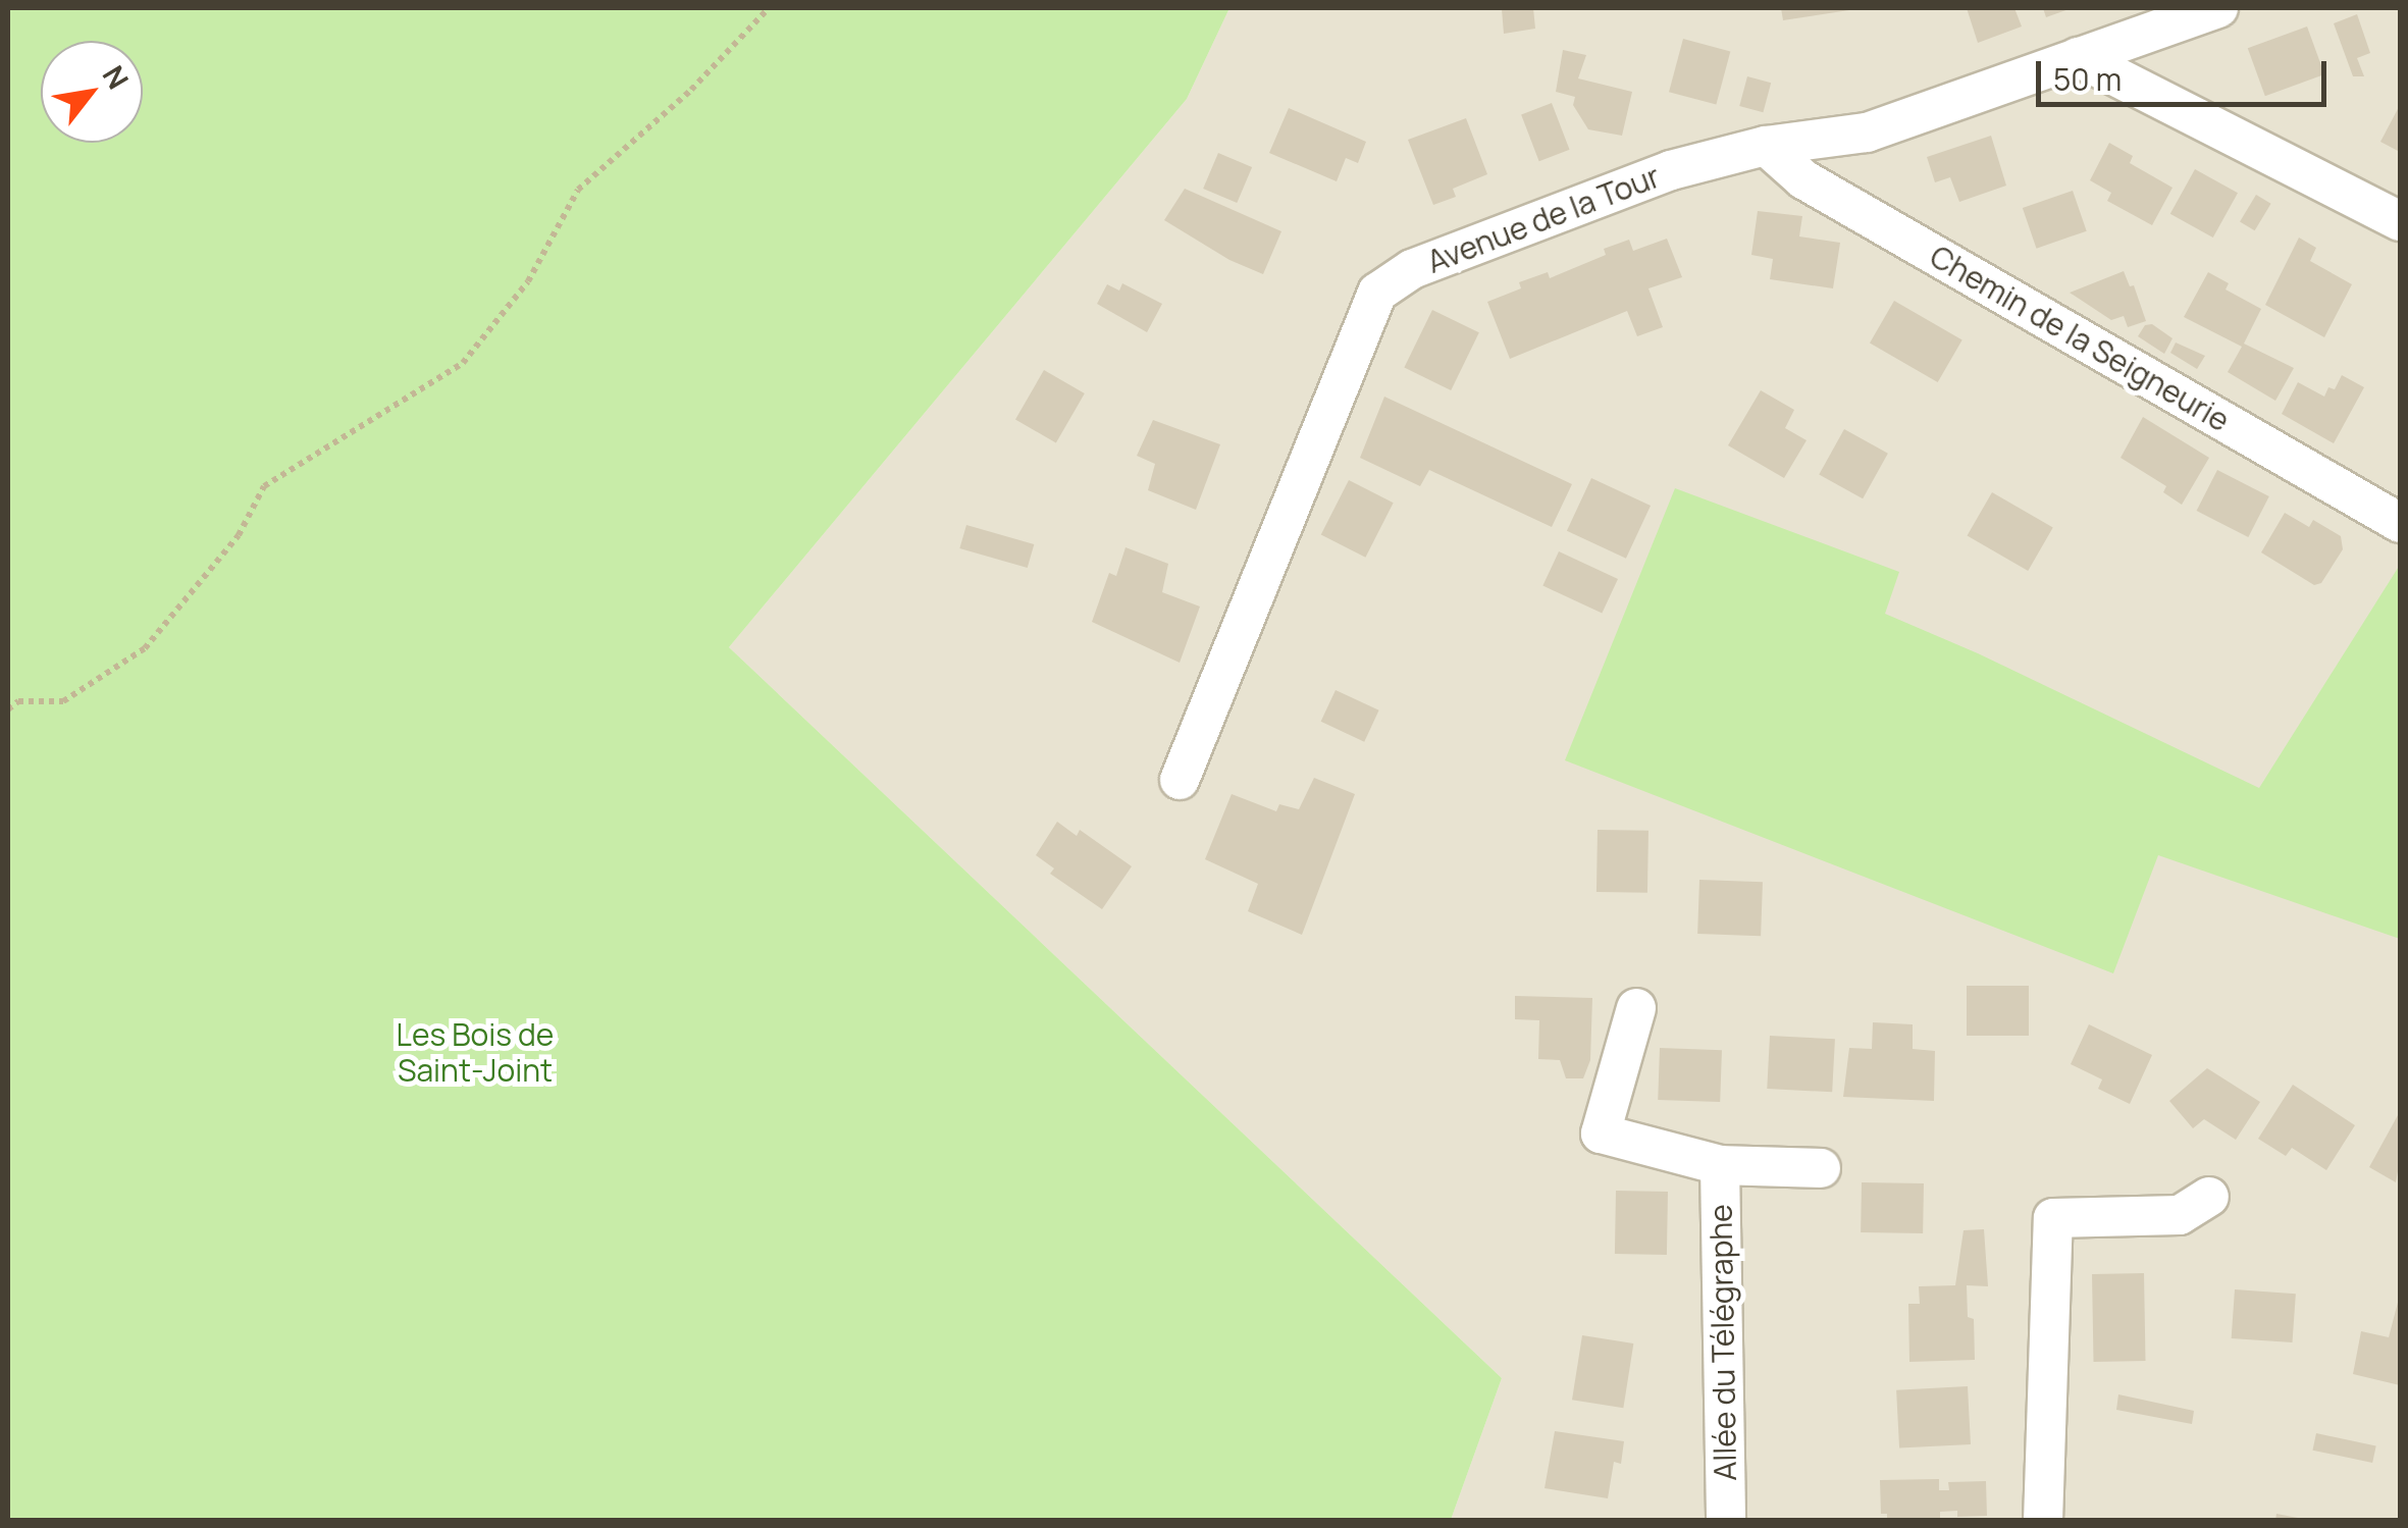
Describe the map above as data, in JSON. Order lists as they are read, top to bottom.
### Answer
{
  "streets": {
    "street": ["Avenue de la Tour", "Chemin de la Seigneurie", "Allée du Télégraphe"]
  },
  "crossings": [
    ["Avenue de la Tour", "Chemin de la Seigneurie"]
  ],
  "parks": ["Les Bois de Saint-Joint"],
  "scale_bar": "50 m",
  "north": "top right"
}
